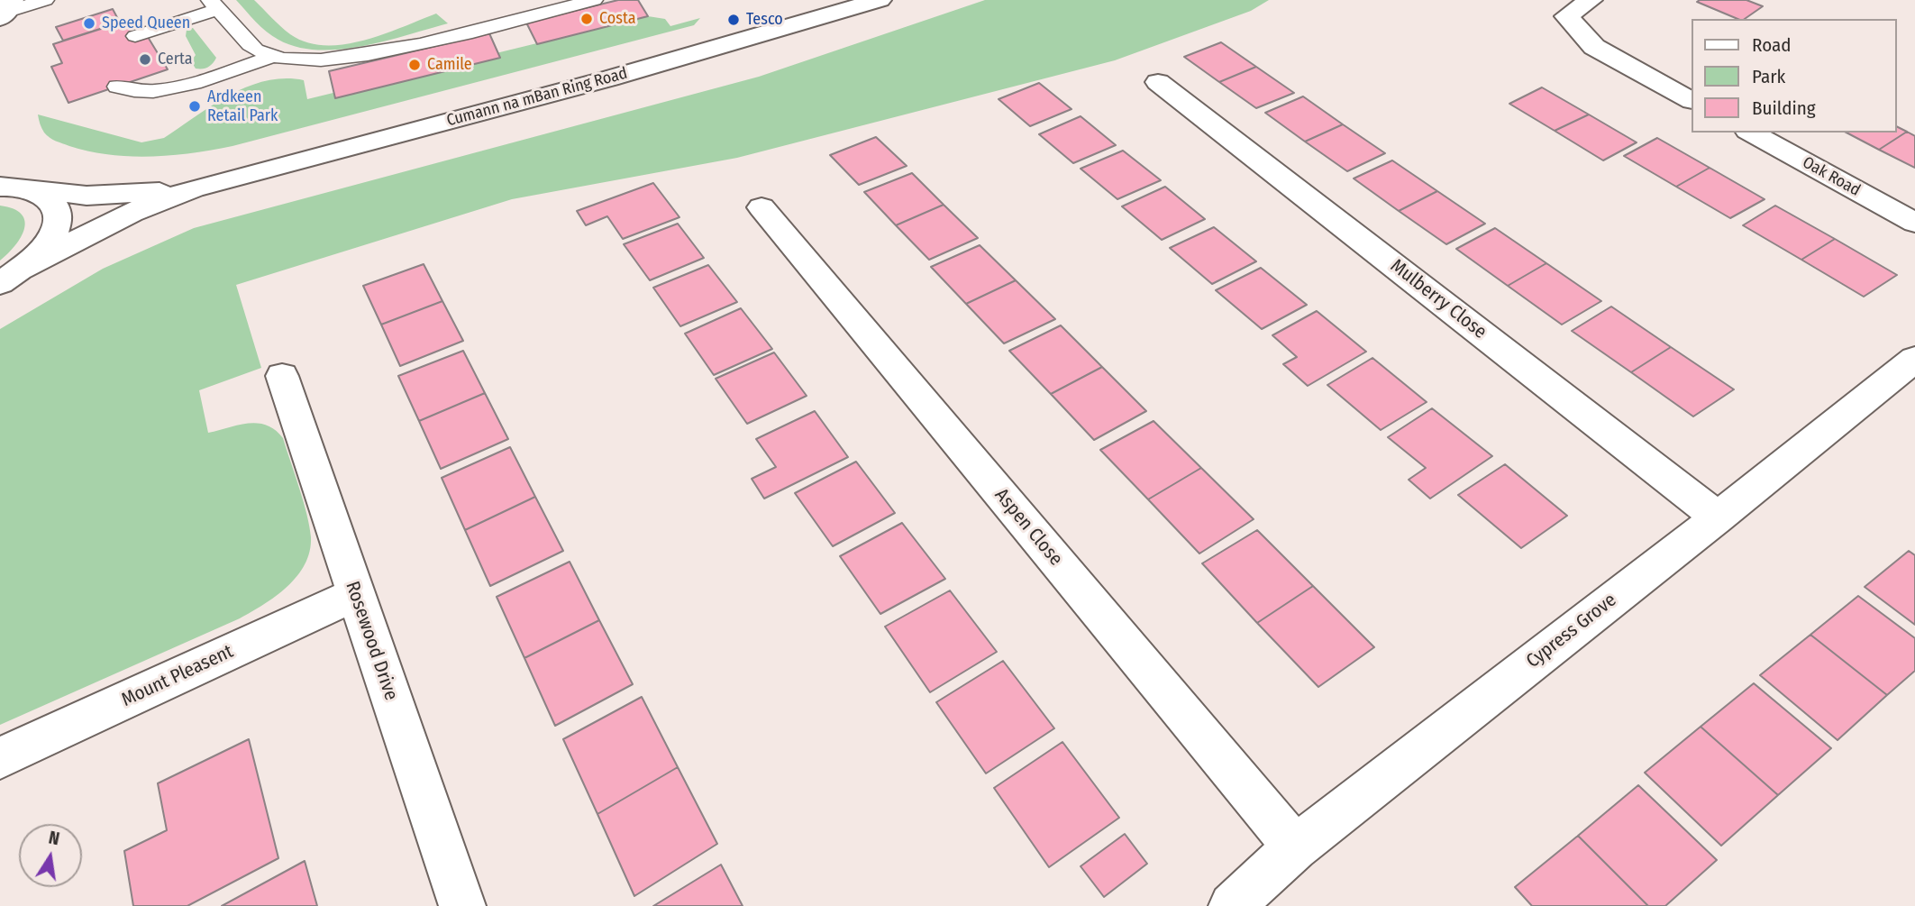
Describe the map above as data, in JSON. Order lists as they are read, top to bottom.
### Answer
{
  "streets": {
    "street": [
      "Cumann na mBan Ring Road",
      "Oak Road",
      "Mulberry Close",
      "Aspen Close",
      "Cypress Grove",
      "Rosewood Drive",
      "Mount Pleasent"
    ]
  },
  "crossings": [
    ["Mulberry Close", "Cypress Grove"],
    ["Aspen Close", "Cypress Grove"],
    ["Rosewood Drive", "Mount Pleasent"]
  ],
  "places": [
    "Costa",
    "Tesco",
    "Speed Queen",
    "Certa",
    "Camile",
    "Ardkeen Retail Park"
  ],
  "legend": ["Road", "Park", "Building"],
  "north": "top"
}
